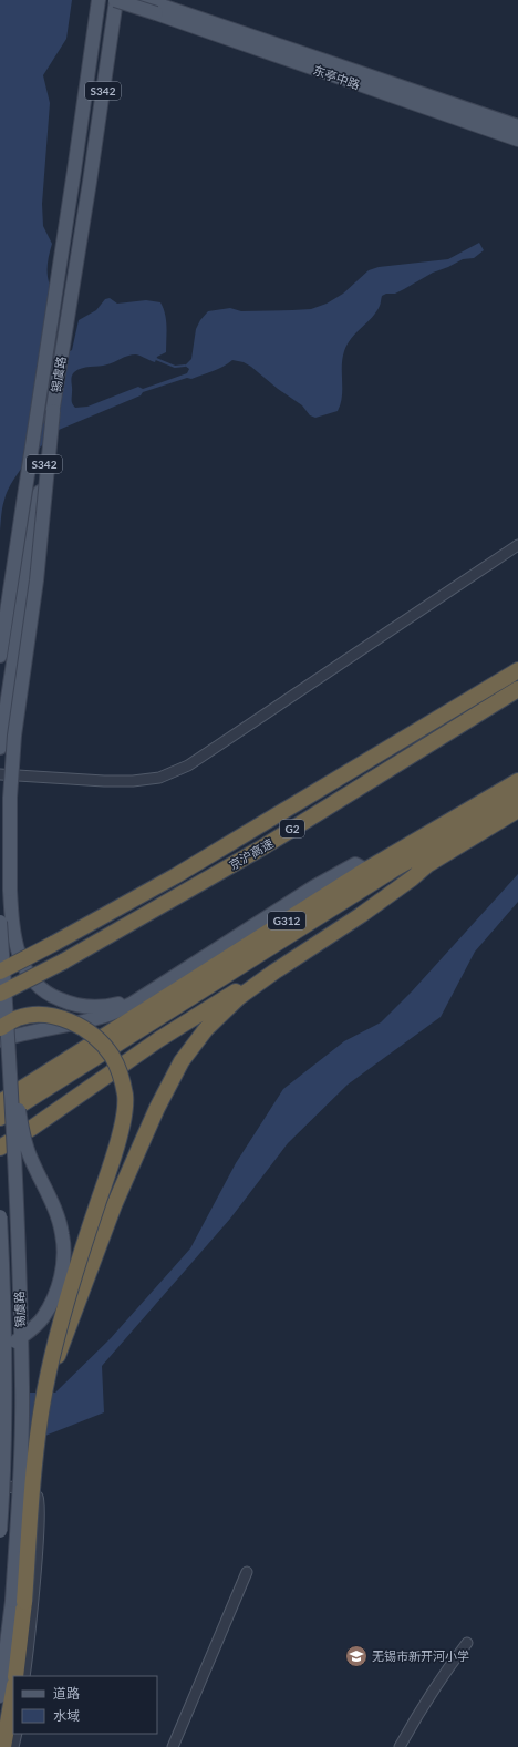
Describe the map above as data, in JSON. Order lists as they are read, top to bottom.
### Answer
{
  "streets": {
    "highway": ["G2", "京沪高速", "G312"],
    "main road": ["东亭中路", "S342", "锡虞路"]
  },
  "places": {
    "school or university": ["无锡市新开河小学"]
  },
  "legend": ["道路", "水域"]
}
